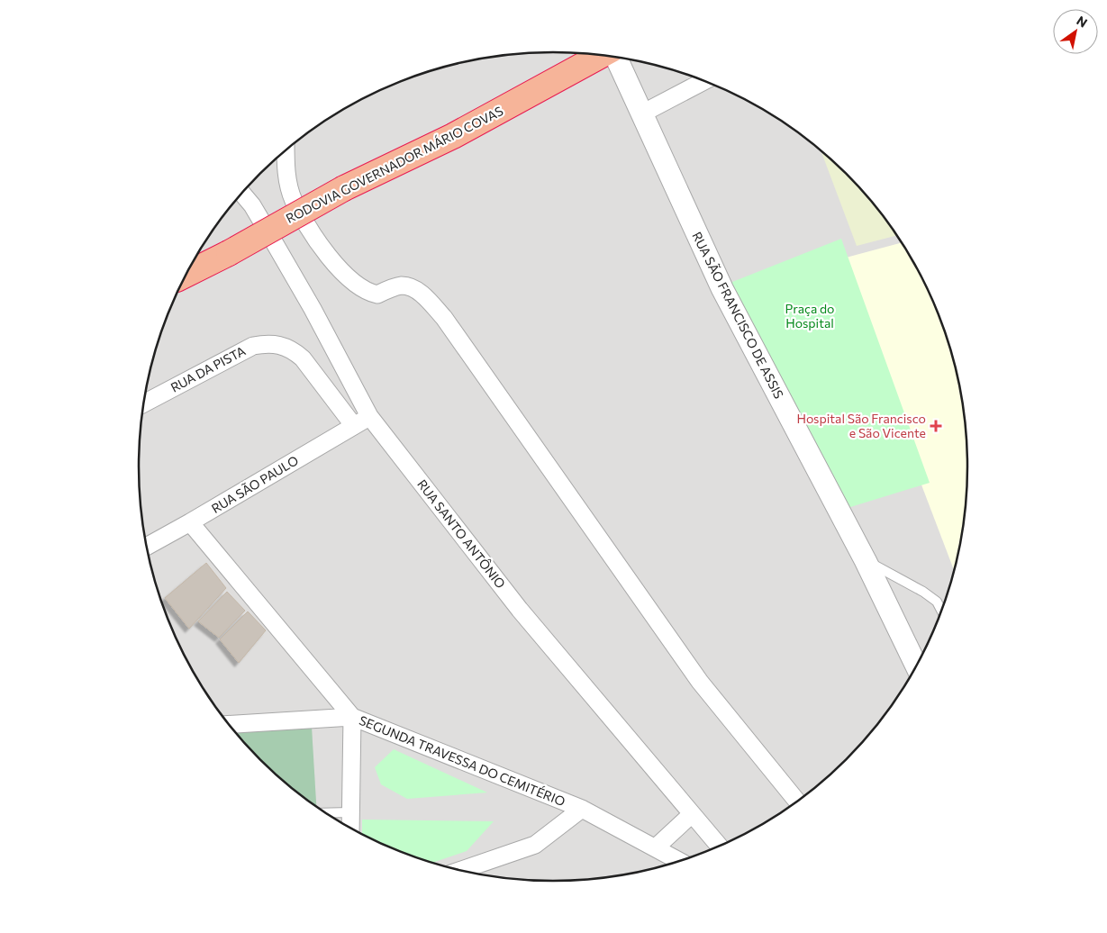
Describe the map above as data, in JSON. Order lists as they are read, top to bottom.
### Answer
{
  "streets": {
    "highway": ["RODOVIA GOVERNADOR MÁRIO COVAS"],
    "street": [
      "RUA SÃO FRANCISCO DE ASSIS",
      "RUA DA PISTA",
      "RUA SÃO PAULO",
      "RUA SANTO ANTÔNIO",
      "SEGUNDA TRAVESSA DO CEMITÉRIO"
    ]
  },
  "crossings": [
    ["RUA DA PISTA", "RUA SÃO PAULO"],
    ["RUA SÃO PAULO", "RUA SANTO ANTÔNIO"]
  ],
  "parks": ["Praça do Hospital"],
  "places": {
    "health": ["Hospital São Francisco e São Vicente"]
  },
  "north": "top right"
}
